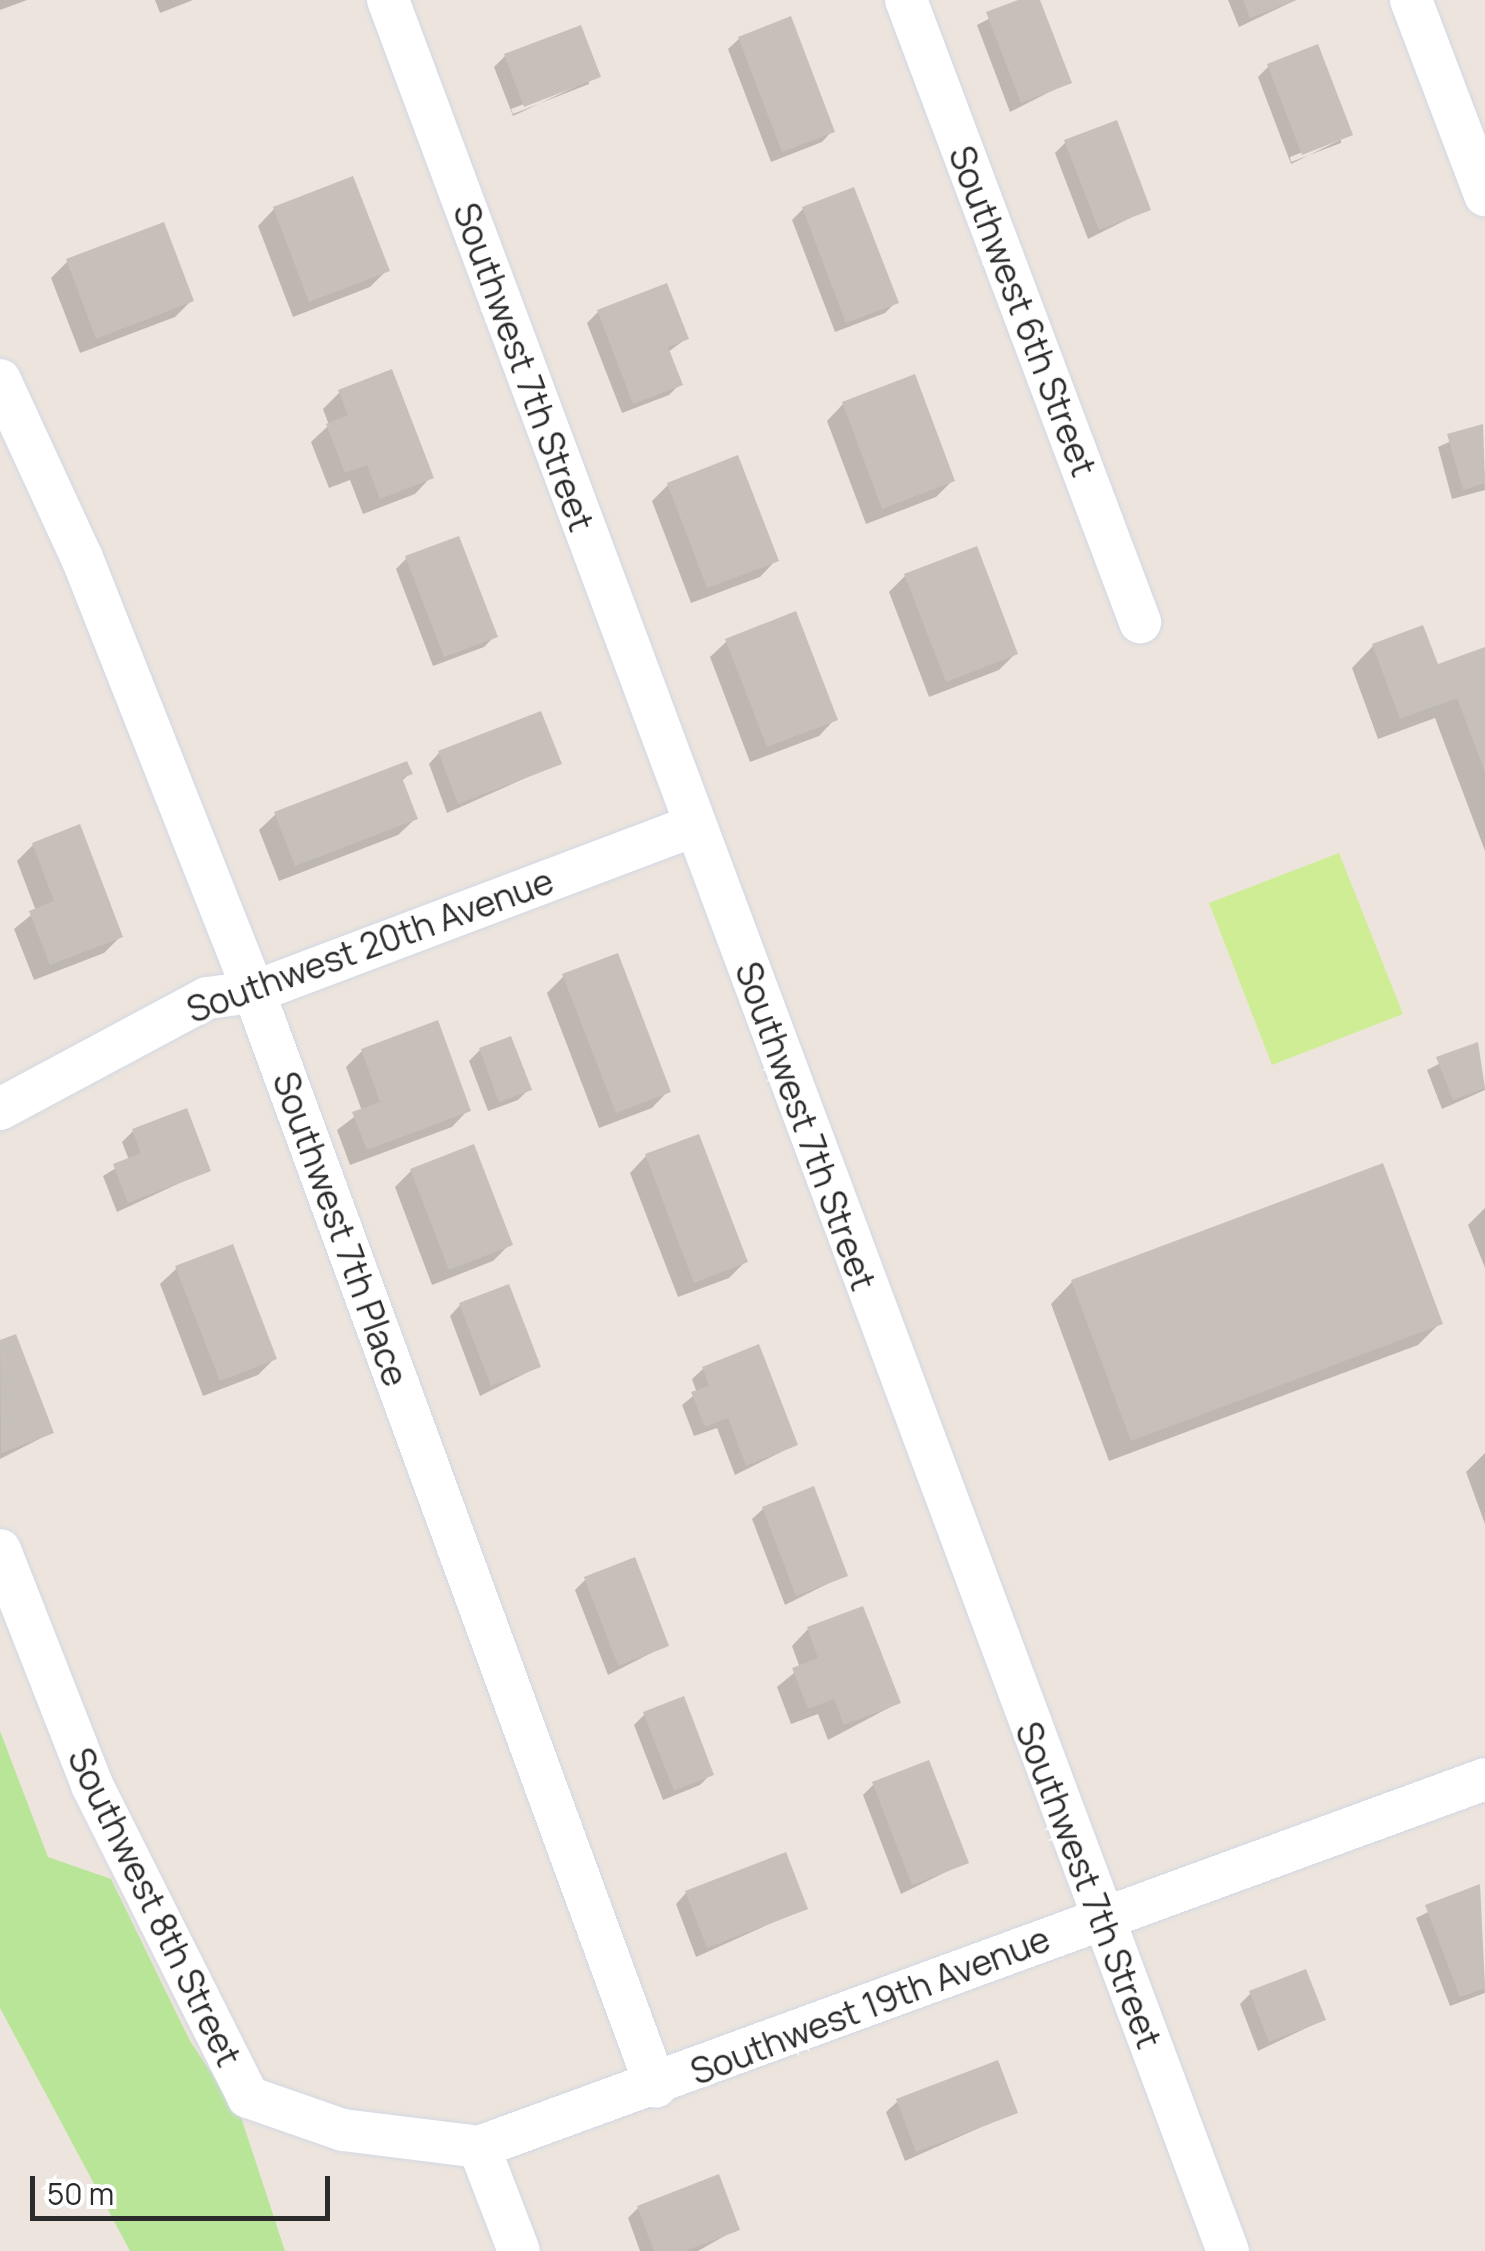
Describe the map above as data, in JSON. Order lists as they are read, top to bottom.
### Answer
{
  "streets": {
    "street": [
      "Southwest 6th Street",
      "Southwest 7th Street",
      "Southwest 20th Avenue",
      "Southwest 7th Place",
      "Southwest 8th Street",
      "Southwest 19th Avenue"
    ]
  },
  "crossings": [
    ["Southwest 7th Street", "Southwest 20th Avenue"],
    ["Southwest 7th Street", "Southwest 19th Avenue"],
    ["Southwest 20th Avenue", "Southwest 7th Place"],
    ["Southwest 7th Place", "Southwest 19th Avenue"],
    ["Southwest 8th Street", "Southwest 19th Avenue"]
  ],
  "scale_bar": "50 m"
}
